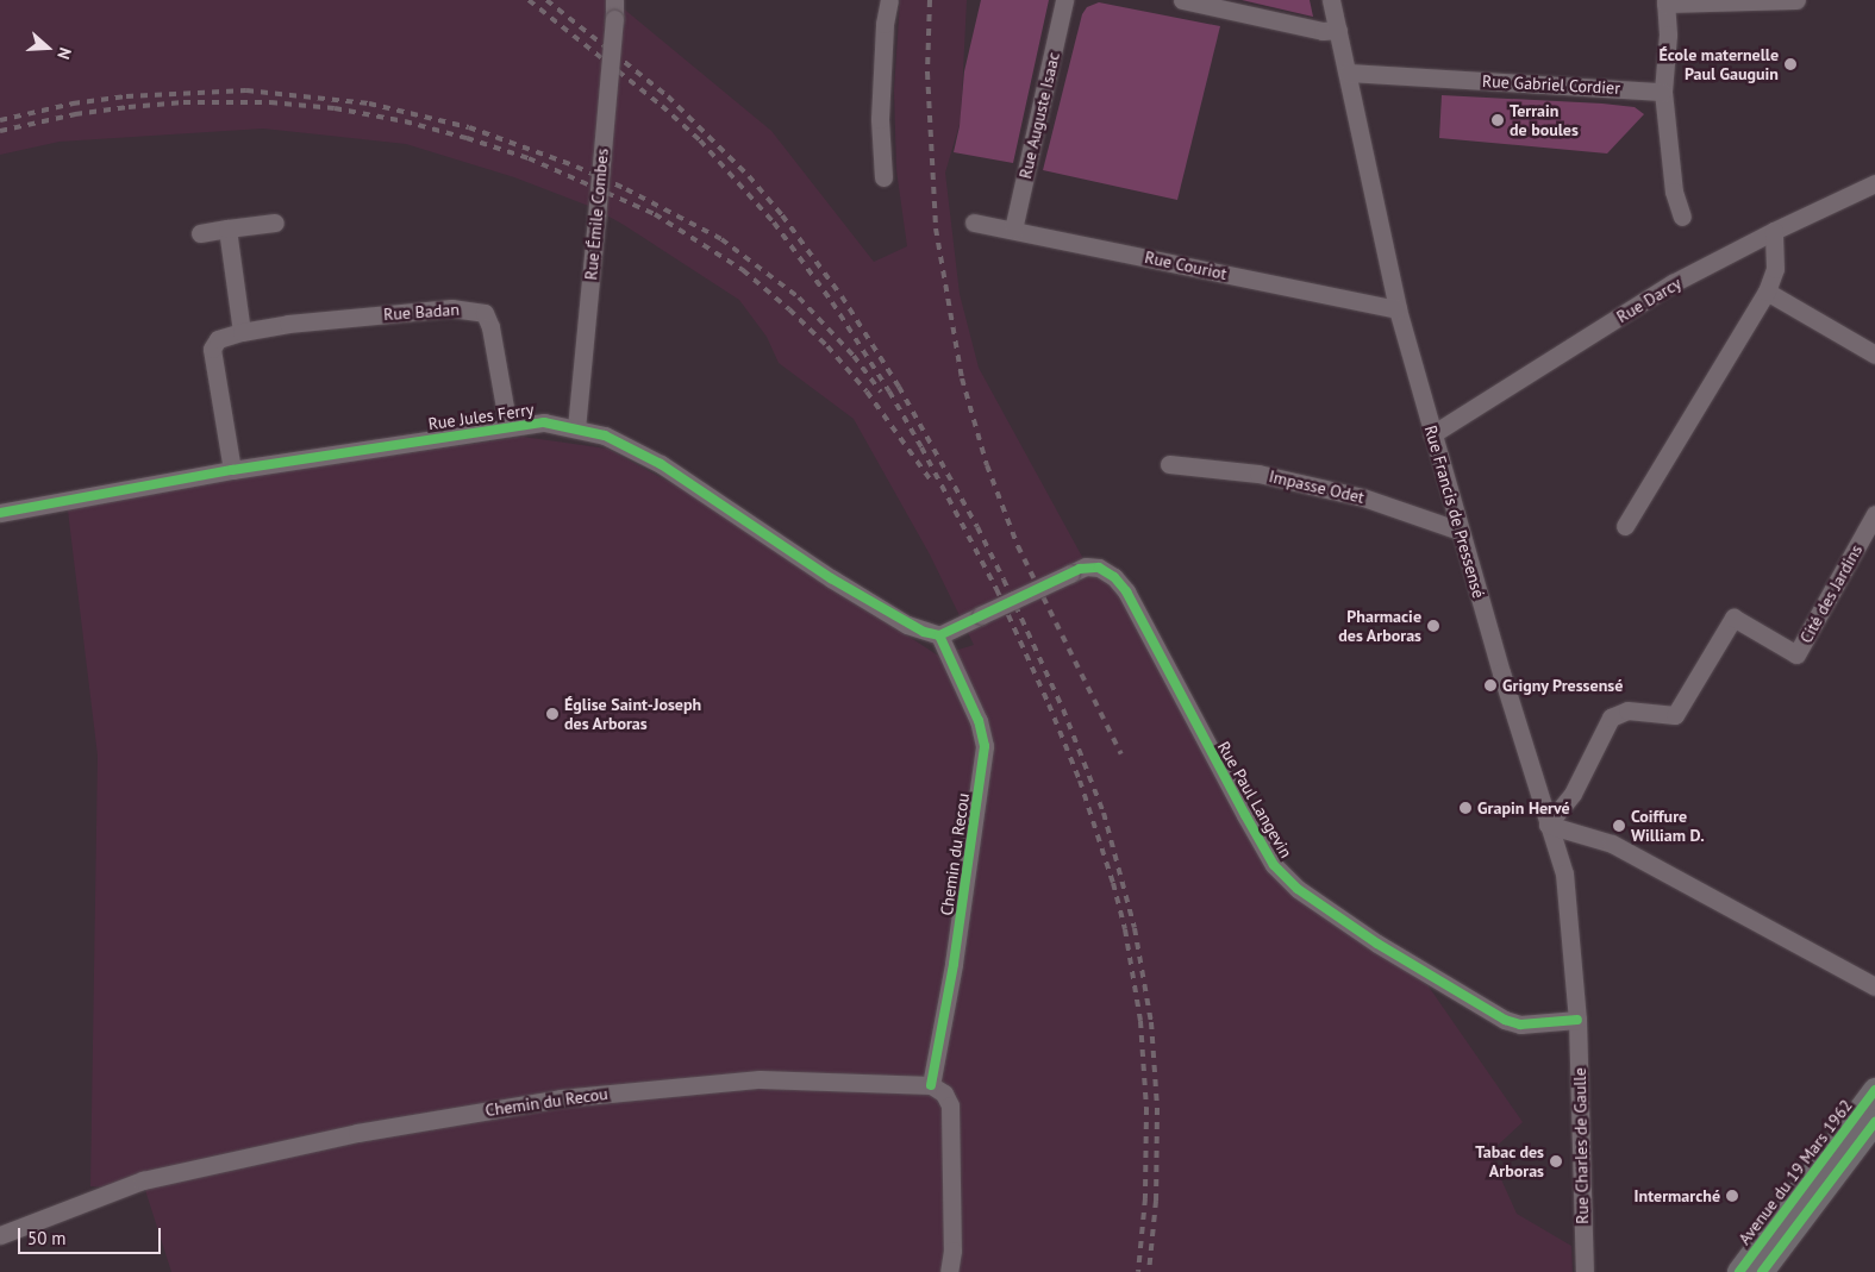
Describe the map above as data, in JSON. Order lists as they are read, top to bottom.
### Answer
{
  "streets": {
    "main road": ["Avenue du 19 Mars 1962"],
    "street": [
      "Rue Gabriel Cordier",
      "Rue Auguste Isaac",
      "Rue Émile Combes",
      "Rue Couriot",
      "Rue Darcy",
      "Rue Badan",
      "Rue Jules Ferry",
      "Impasse Odet",
      "Rue Francis de Pressensé",
      "Cité des Jardins",
      "Rue Paul Langevin",
      "Chemin du Recou",
      "Rue Charles de Gaulle"
    ]
  },
  "crossings": [
    ["Rue Gabriel Cordier", "Rue Francis de Pressensé"],
    ["Rue Auguste Isaac", "Rue Couriot"],
    ["Rue Émile Combes", "Rue Jules Ferry"],
    ["Rue Couriot", "Rue Francis de Pressensé"],
    ["Rue Darcy", "Rue Francis de Pressensé"],
    ["Rue Badan", "Rue Jules Ferry"],
    ["Rue Jules Ferry", "Rue Paul Langevin"],
    ["Rue Jules Ferry", "Chemin du Recou"],
    ["Impasse Odet", "Rue Francis de Pressensé"],
    ["Rue Francis de Pressensé", "Cité des Jardins"],
    ["Rue Francis de Pressensé", "Rue Paul Langevin"],
    ["Rue Francis de Pressensé", "Rue Charles de Gaulle"],
    ["Rue Paul Langevin", "Chemin du Recou"],
    ["Rue Paul Langevin", "Rue Charles de Gaulle"]
  ],
  "places": [
    "École maternelle Paul Gauguin",
    "Terrain de boules",
    "Pharmacie des Arboras",
    "Grigny Pressensé",
    "Église Saint-Joseph des Arboras",
    "Grapin Hervé",
    "Coiffure William D.",
    "Tabac des Arboras",
    "Intermarché"
  ],
  "scale_bar": "50 m",
  "north": "right"
}
